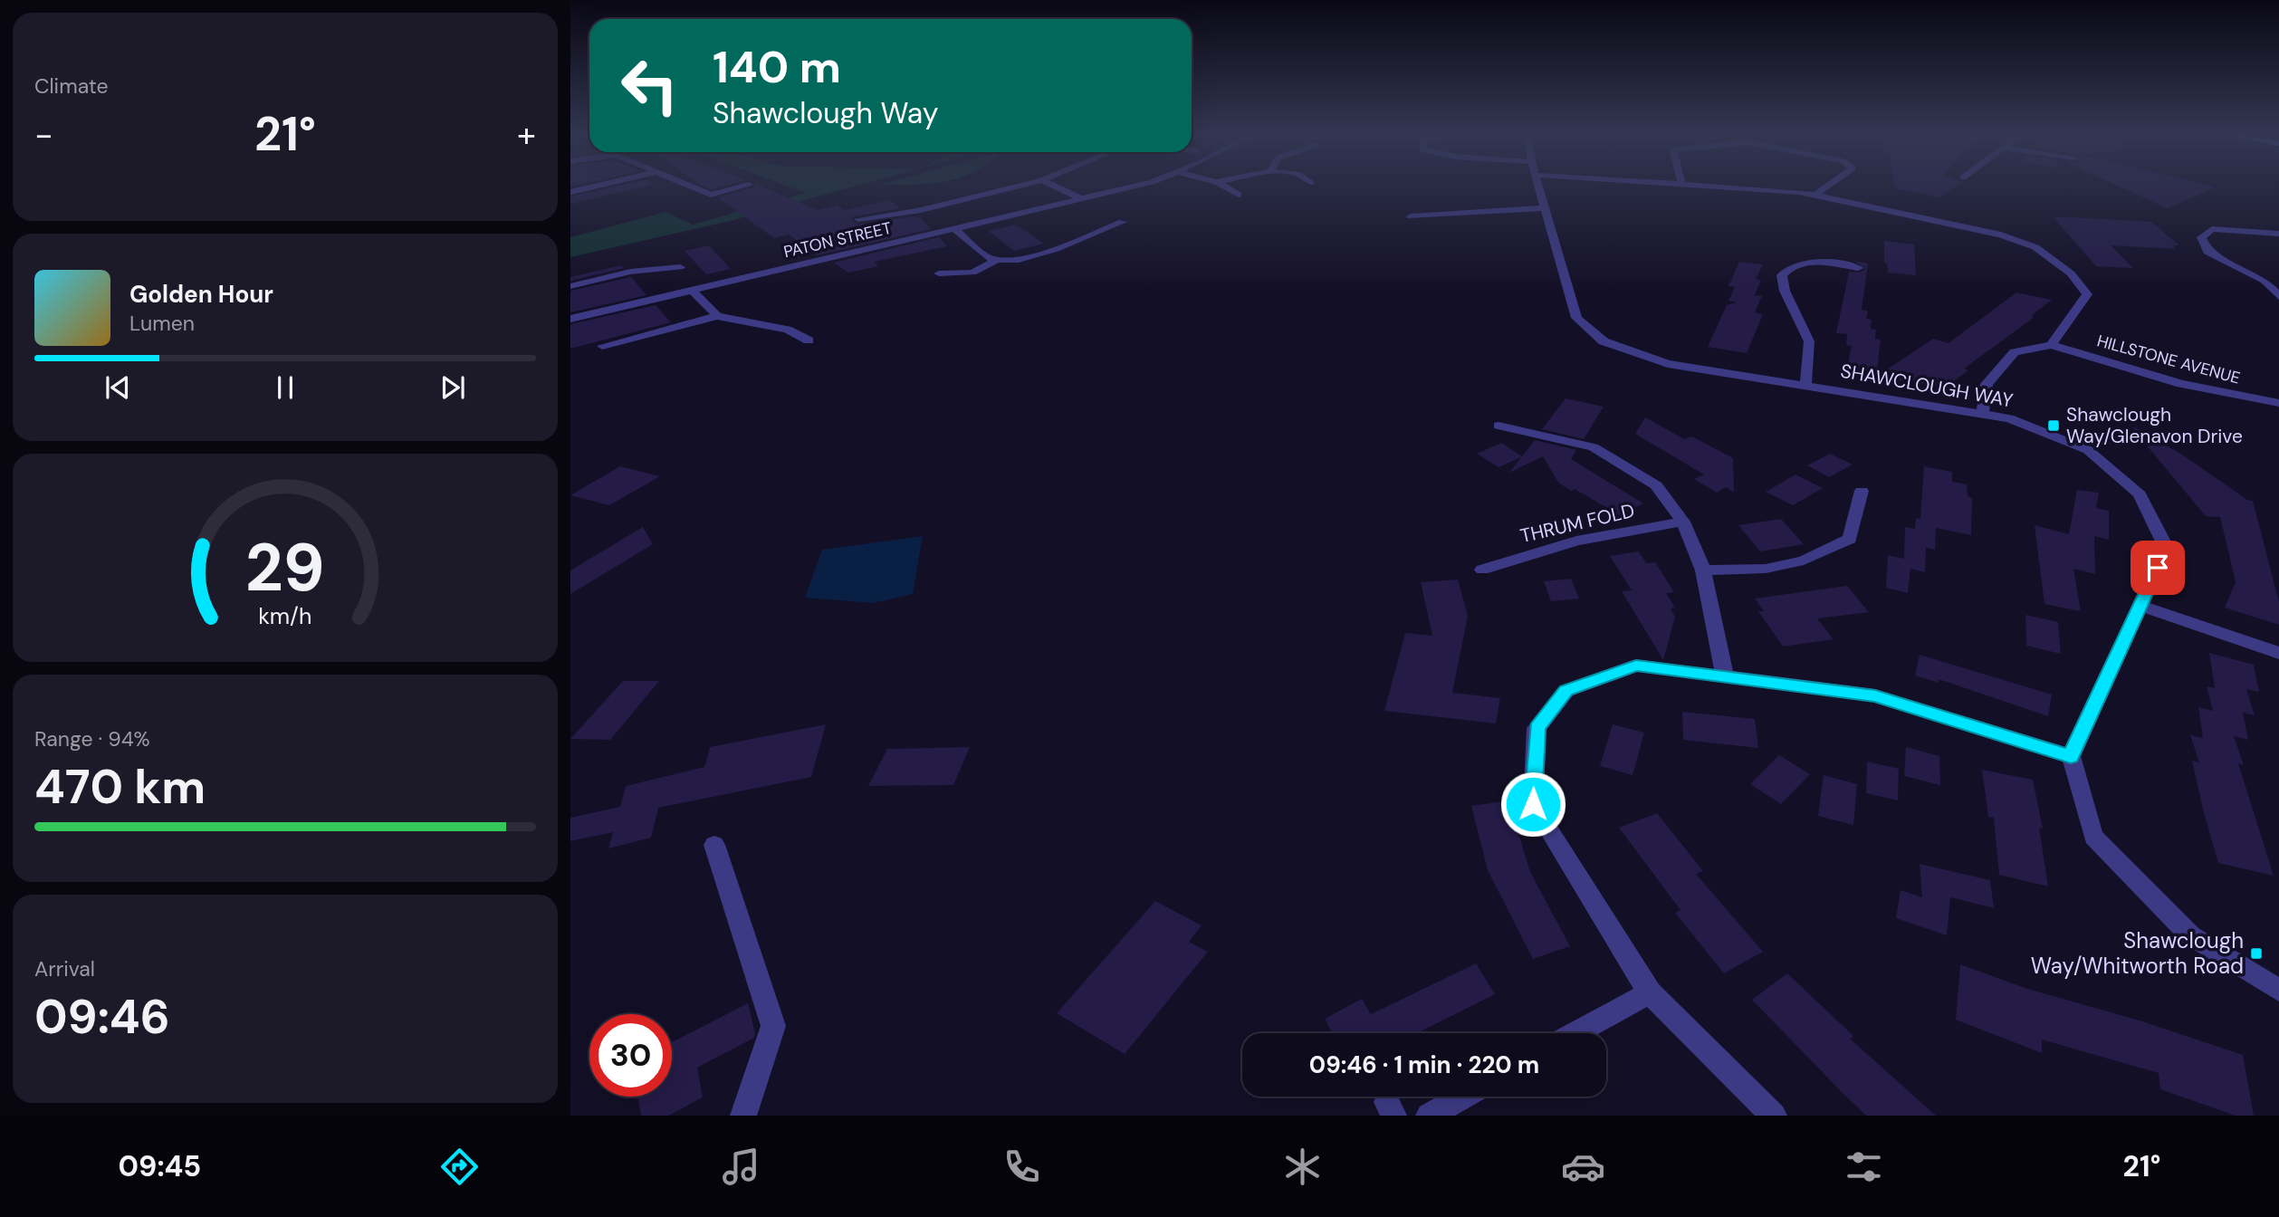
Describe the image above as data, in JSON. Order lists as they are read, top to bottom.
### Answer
{
  "streets": {
    "street": [
      "PATON STREET",
      "HILLSTONE AVENUE",
      "SHAWCLOUGH WAY",
      "THRUM FOLD"
    ]
  },
  "places": {
    "transit": ["Shawclough Way/Glenavon Drive", "Shawclough Way/Whitworth Road"]
  },
  "page": {
    "tile": [
      "Climate",
      ["Range · 94%", "470 km"],
      ["Arrival", "09:46"]
    ],
    "turn": ["140 m", "Shawclough Way"],
    "heat": ["−", "21°", "+"],
    "song": ["Golden Hour", "Lumen"],
    "limit": "30",
    "trip": "09:46 · 1 min · 220 m",
    "tabs": ["09:45", "21°"],
    "gauge": ["29", "km/h"]
  }
}
